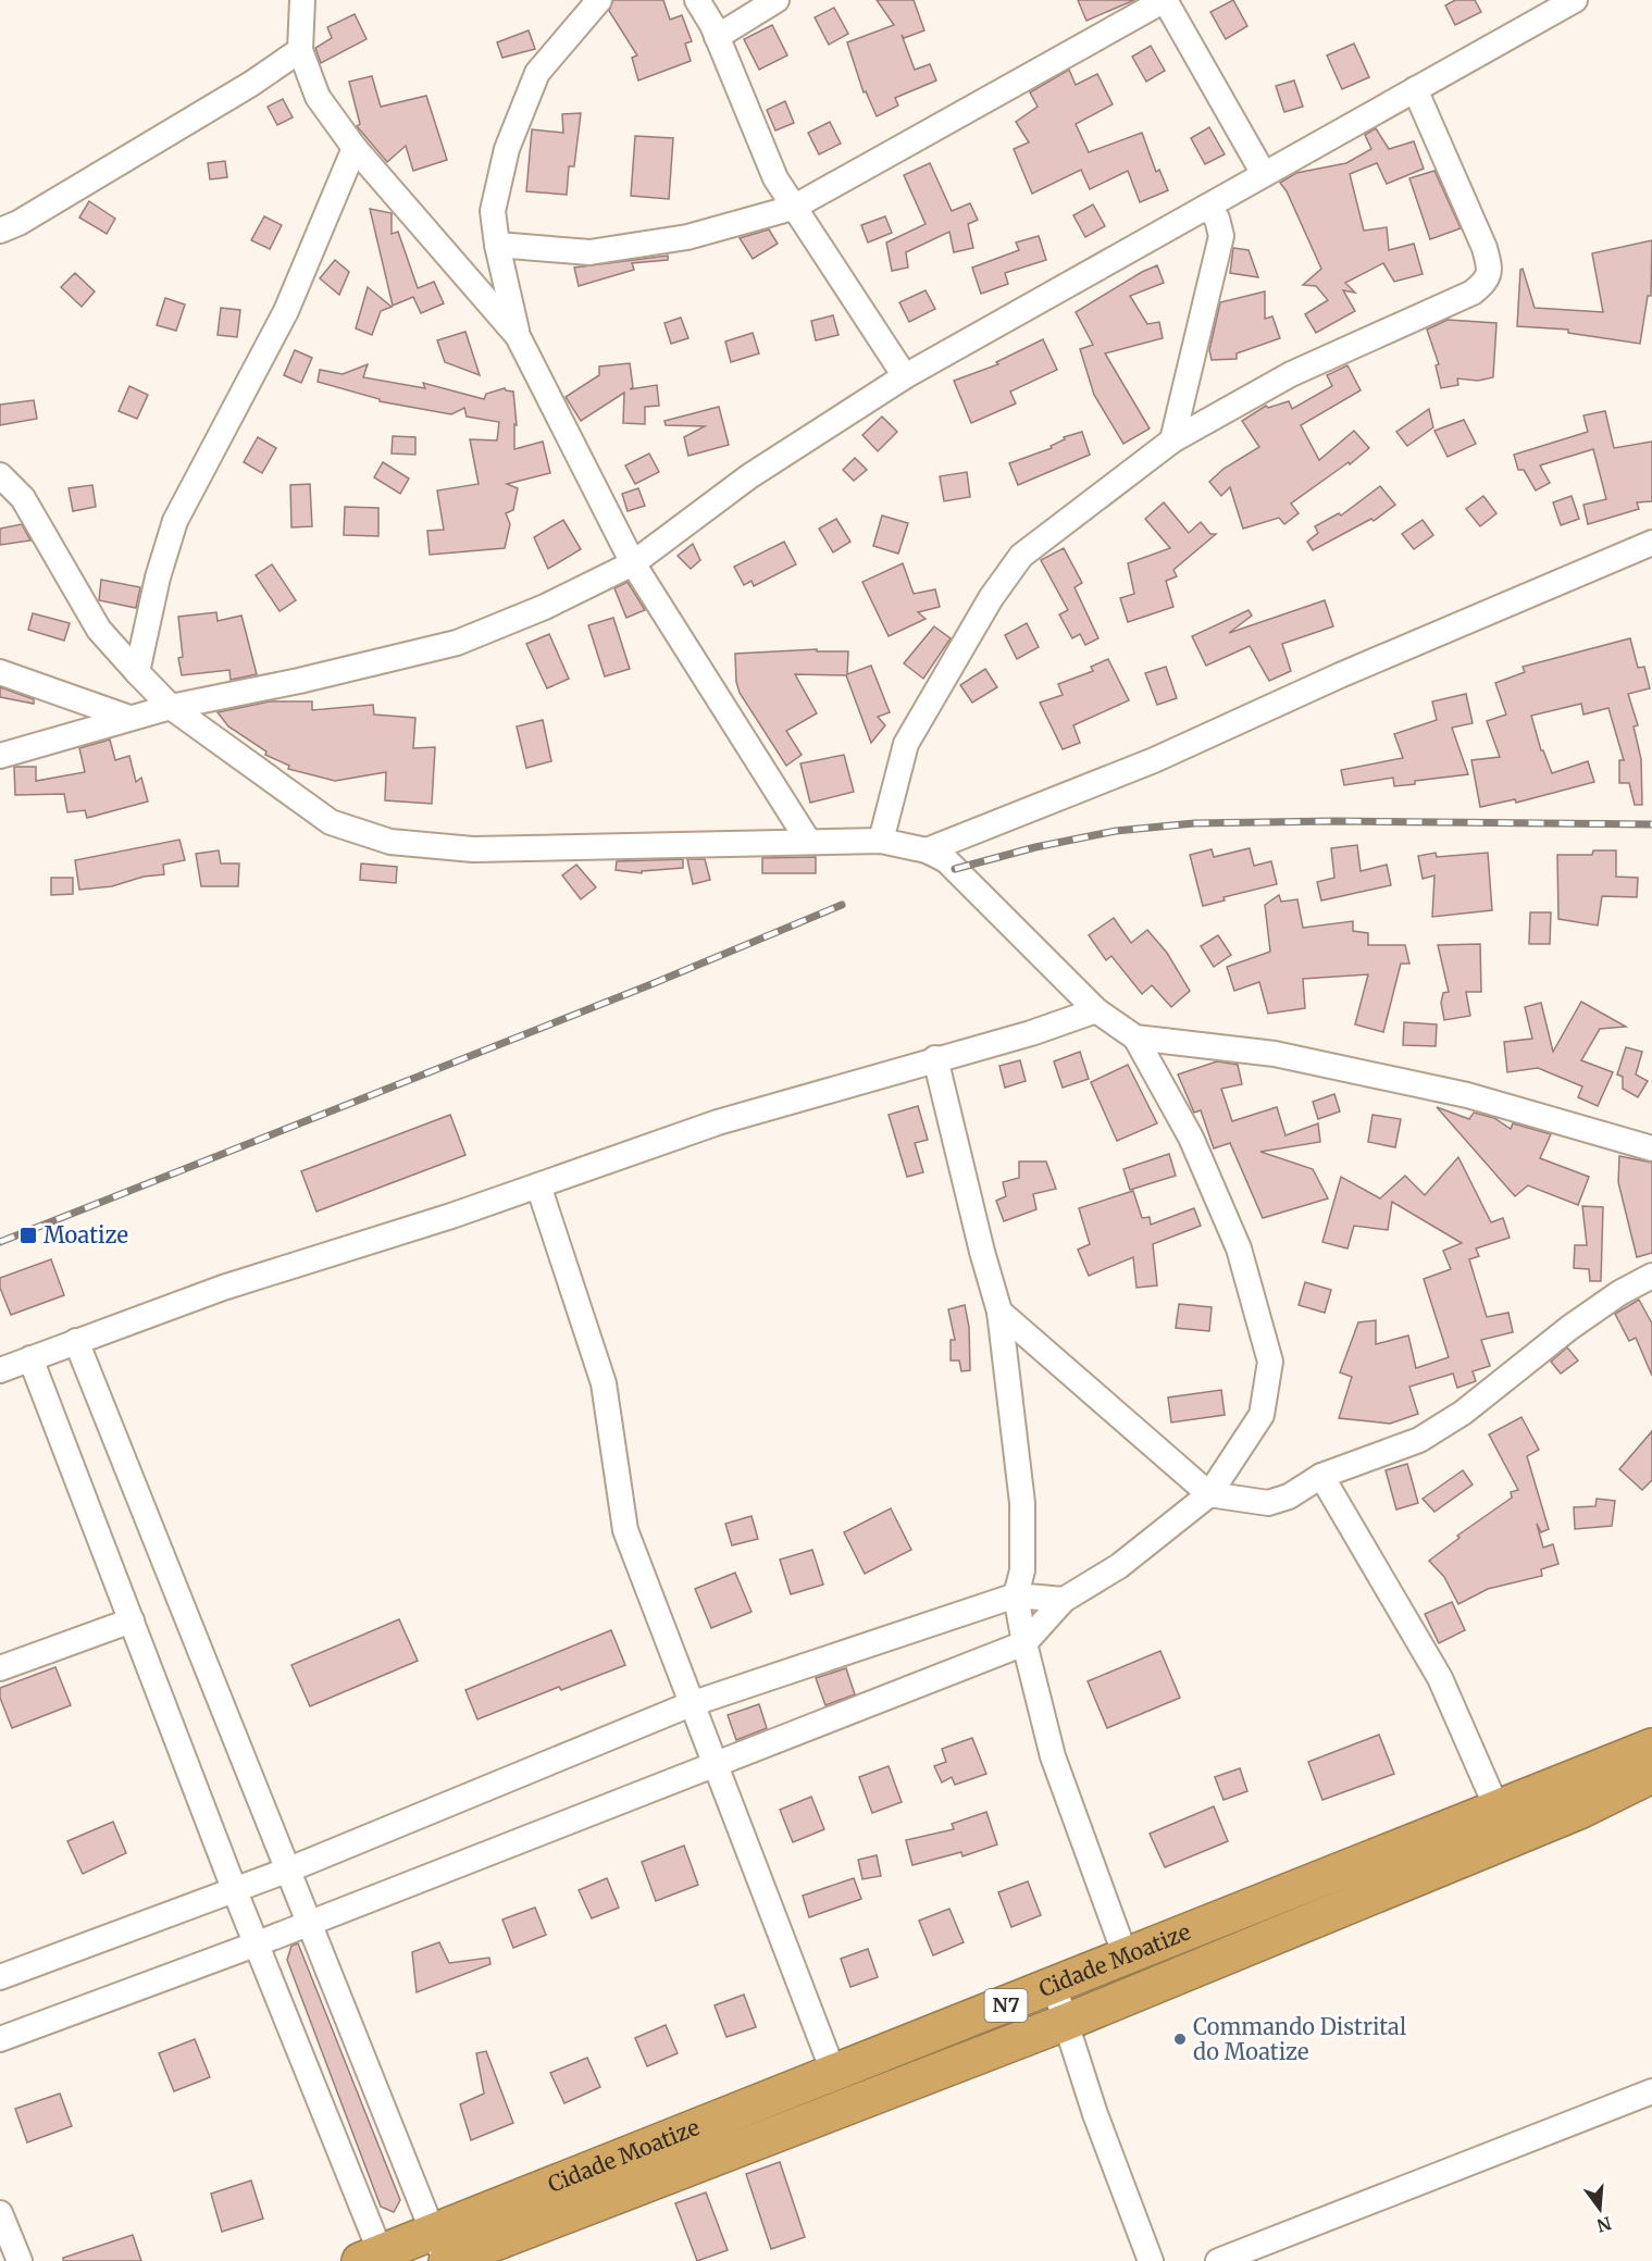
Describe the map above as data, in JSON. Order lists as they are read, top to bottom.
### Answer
{
  "streets": {
    "highway": ["Cidade Moatize", "N7"]
  },
  "places": {
    "transit": ["Moatize"],
    "other": ["Commando Distrital do Moatize"]
  },
  "north": "bottom"
}
